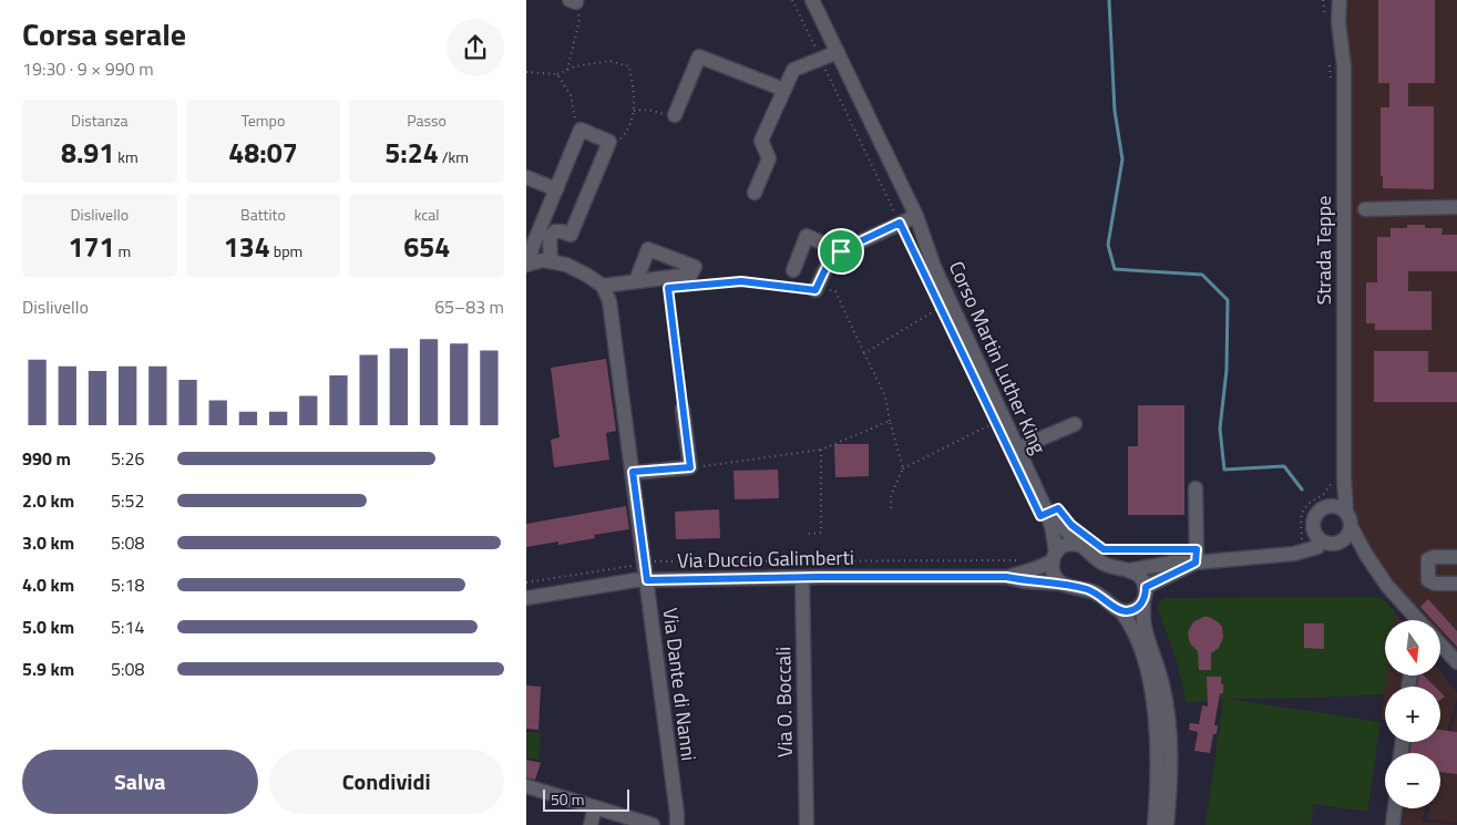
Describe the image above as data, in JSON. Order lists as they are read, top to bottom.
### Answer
{
  "streets": {
    "street": [
      "Strada Teppe",
      "Corso Martin Luther King",
      "Via Duccio Galimberti",
      "Via Dante di Nanni",
      "Via O. Boccali"
    ]
  },
  "crossings": [
    ["Corso Martin Luther King", "Via Duccio Galimberti"],
    ["Via Duccio Galimberti", "Via Dante di Nanni"],
    ["Via Duccio Galimberti", "Via O. Boccali"]
  ],
  "scale_bar": "50 m",
  "north": "bottom",
  "page": {
    "heading": ["Corsa serale", "19:30 · 9 × 990 m"],
    "stats": [
      ["Distanza", "8.91 km"],
      ["Tempo", "48:07"],
      ["Passo", "5:24 /km"],
      ["Dislivello", "171 m"],
      ["Battito", "134 bpm"],
      ["kcal", "654"]
    ],
    "chart": ["Dislivello", "65–83 m"],
    "list": [
      {
        "name": "990 m",
        "note": "5:26"
      },
      {
        "name": "2.0 km",
        "note": "5:52"
      },
      {
        "name": "3.0 km",
        "note": "5:08"
      },
      {
        "name": "4.0 km",
        "note": "5:18"
      },
      {
        "name": "5.0 km",
        "note": "5:14"
      },
      {
        "name": "5.9 km",
        "note": "5:08"
      }
    ],
    "map_buttons": ["+", "−"],
    "buttons": ["Salva", "Condividi"],
    "scale": "50 m"
  }
}
